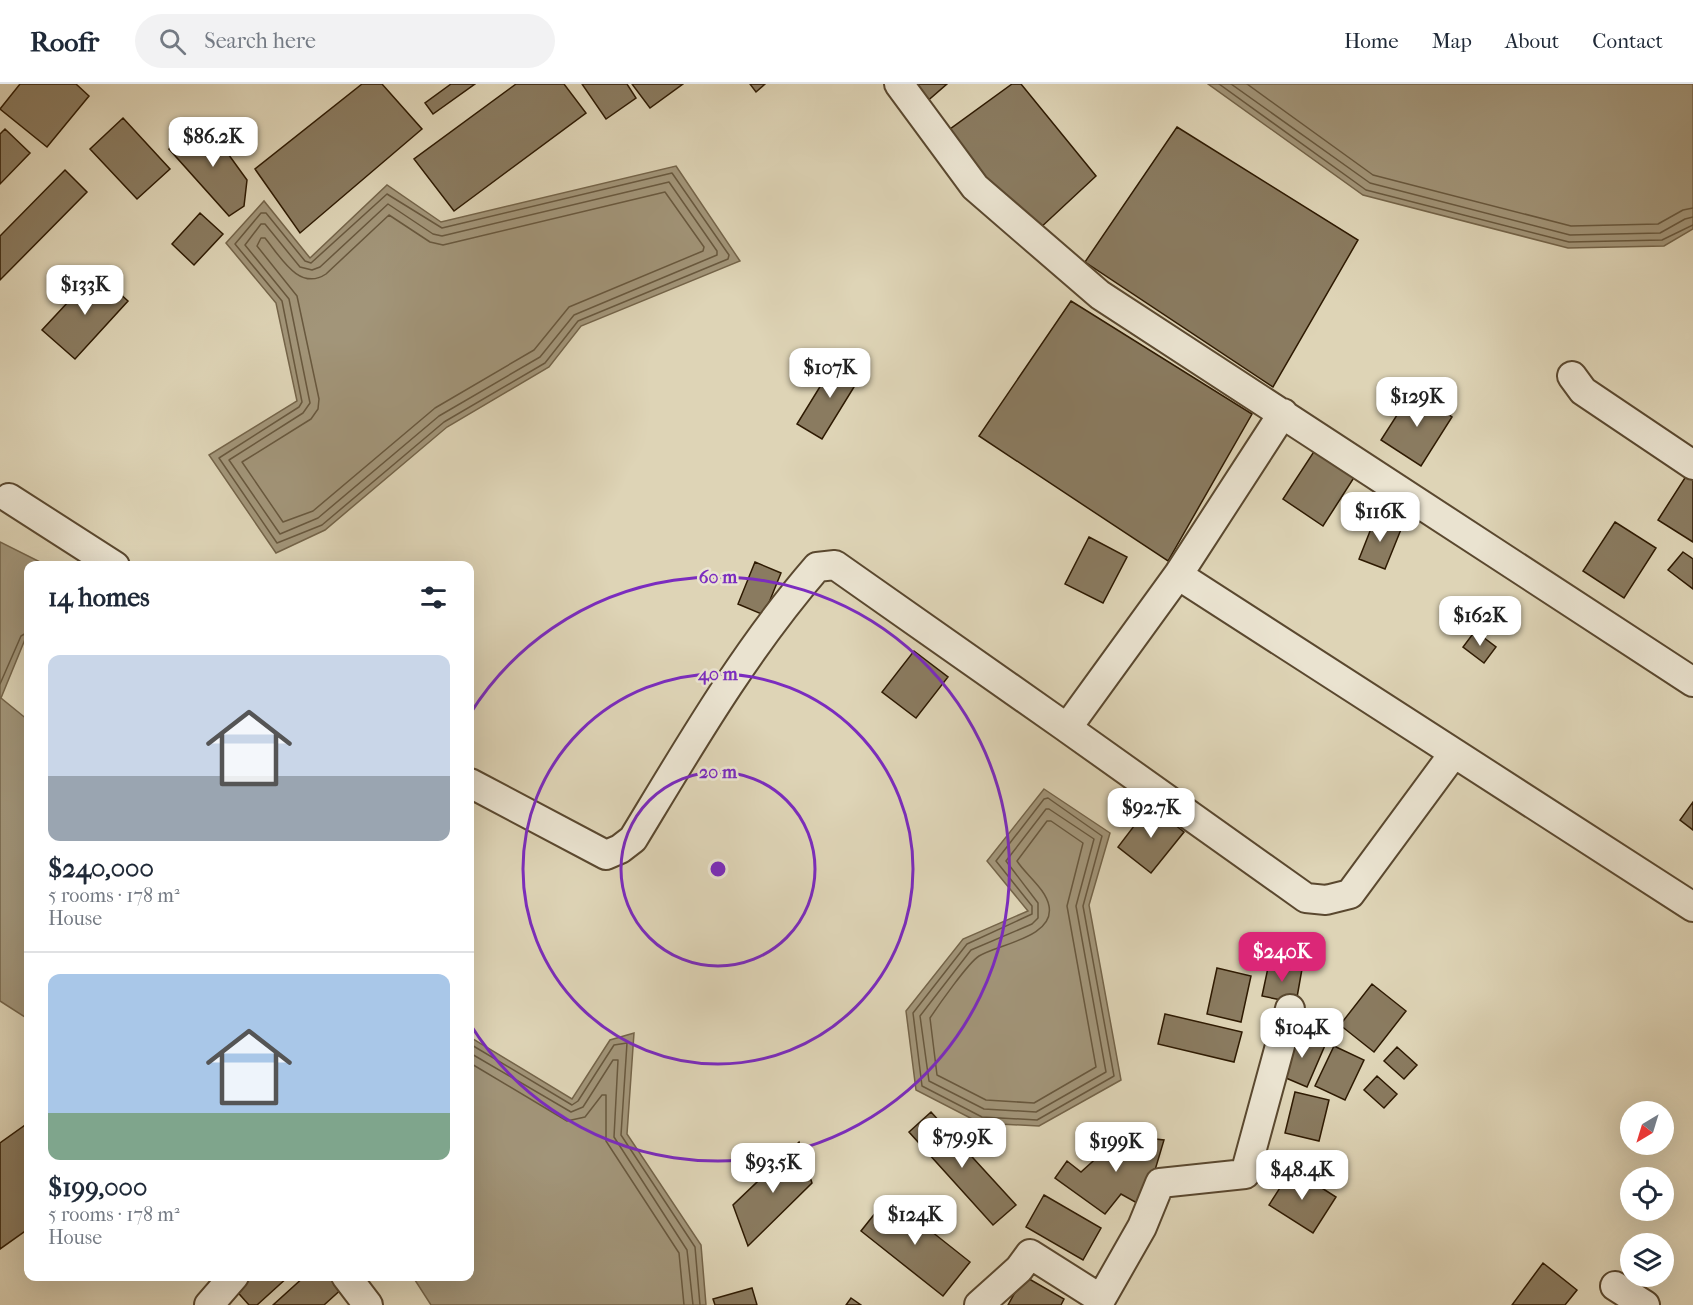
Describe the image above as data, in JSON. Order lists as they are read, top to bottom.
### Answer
{
  "north": "bottom left",
  "page": {
    "header": "Roofr",
    "search": "Search here",
    "nav": [
      "Home",
      "Map",
      "About",
      "Contact"
    ],
    "price": [
      "$86.2K",
      "$133K",
      "$107K",
      "$129K",
      "$116K",
      "$162K",
      "$92.7K",
      "$240K",
      "$104K",
      "$79.9K",
      "$199K",
      "$93.5K",
      "$48.4K",
      "$124K"
    ],
    "heading": "14 homes",
    "list": [
      {
        "name": "$240,000",
        "note": "5 rooms · 178 m² · House"
      },
      {
        "name": "$199,000",
        "note": "5 rooms · 178 m² · House"
      }
    ]
  },
  "rings": ["60 m", "40 m", "20 m"]
}
